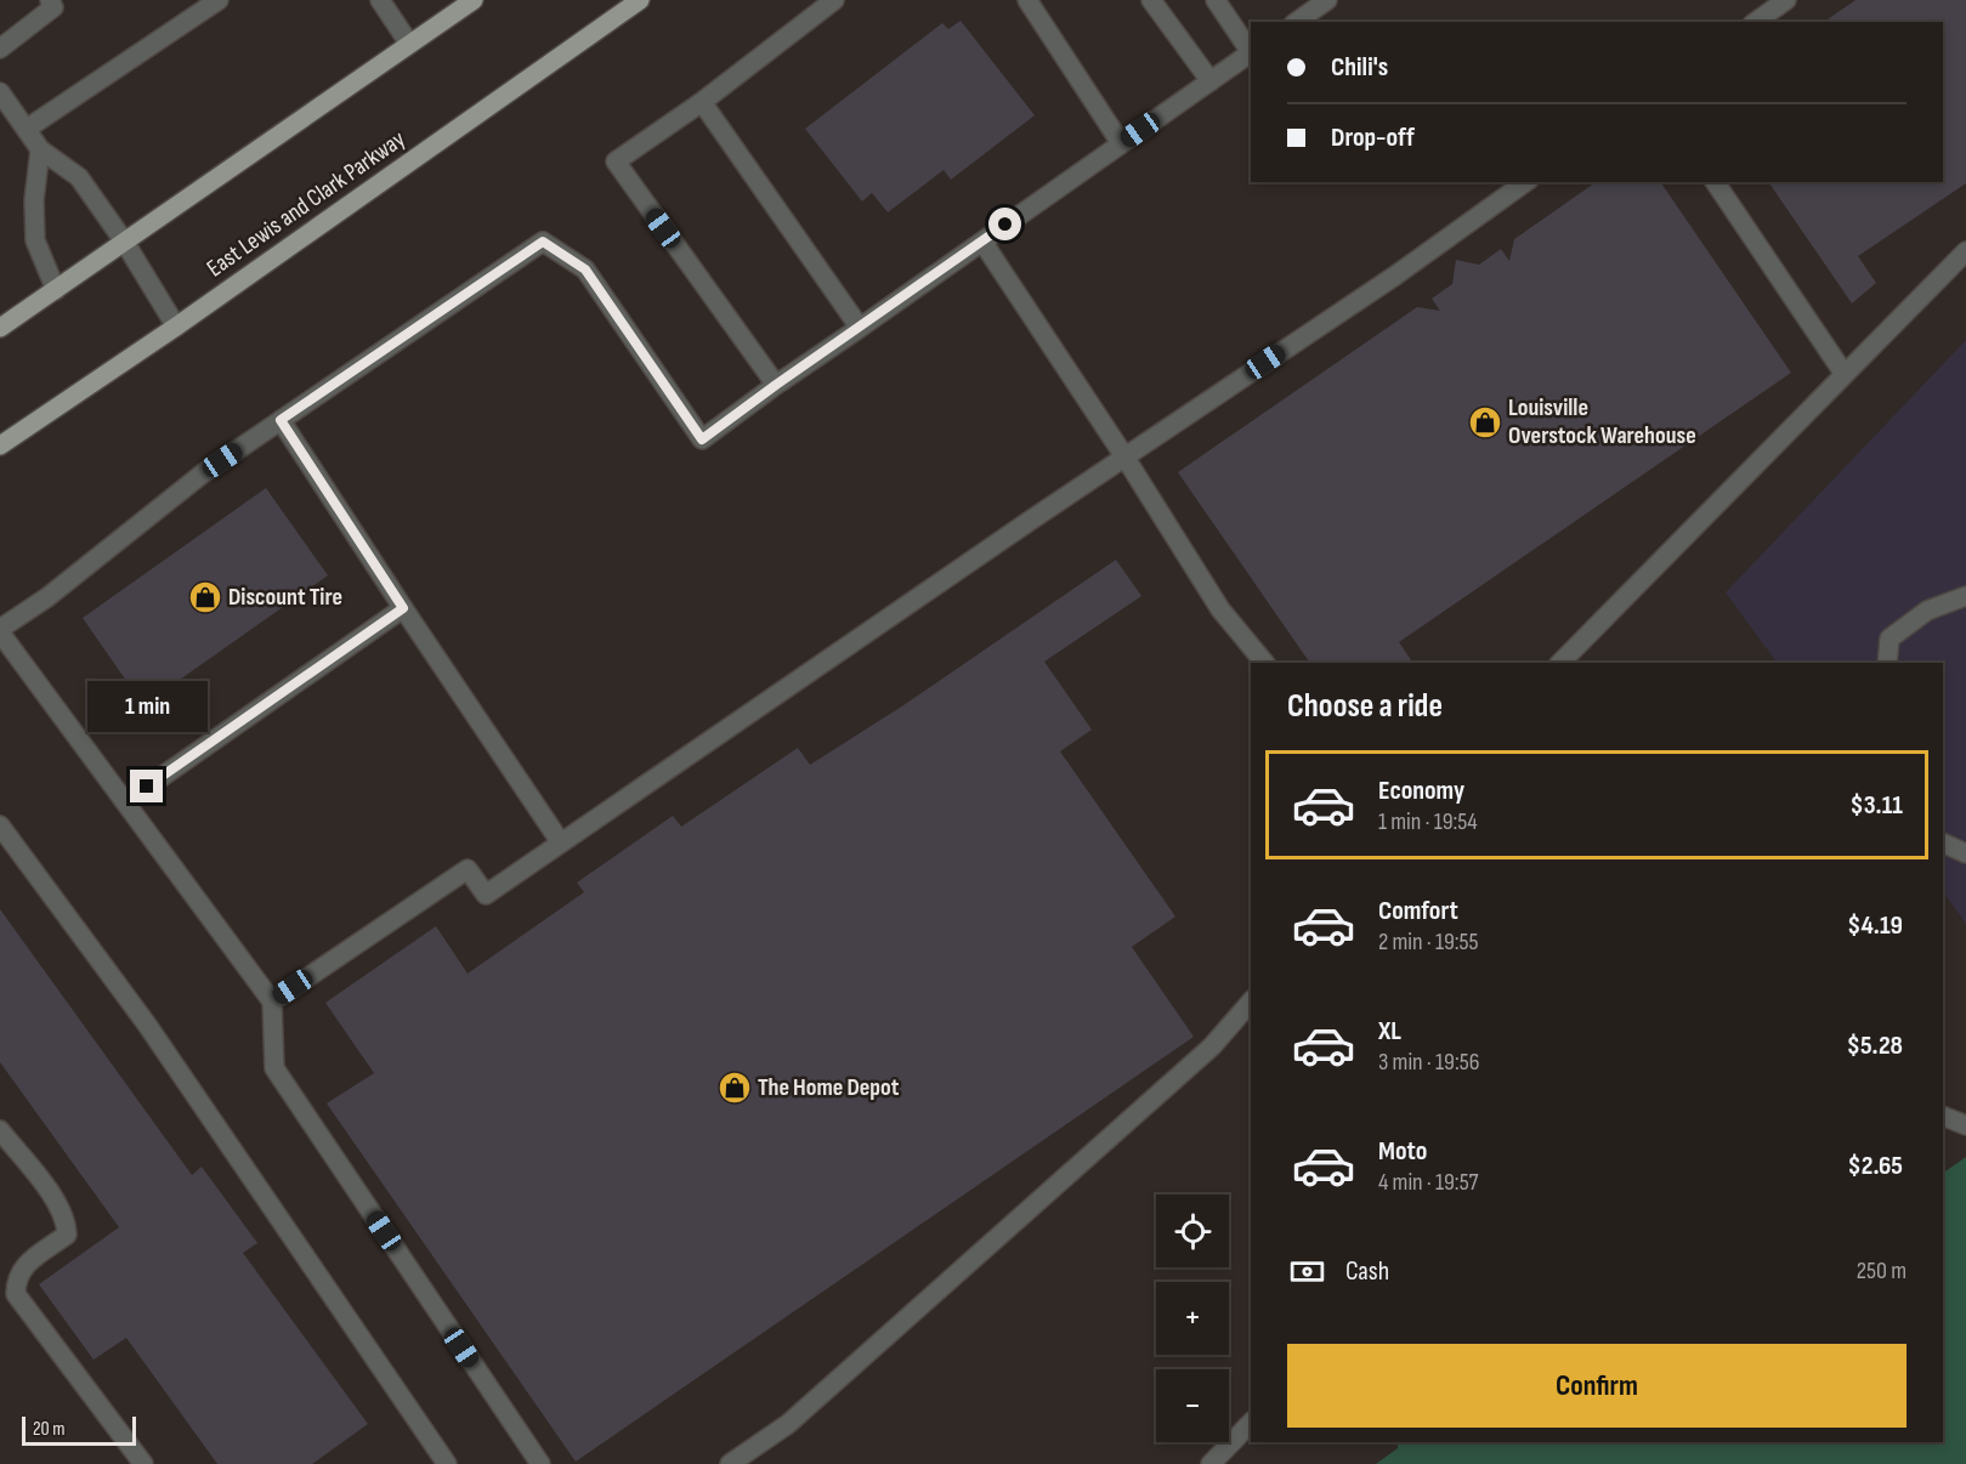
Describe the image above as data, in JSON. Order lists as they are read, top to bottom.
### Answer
{
  "streets": {
    "main road": ["East Lewis and Clark Parkway"]
  },
  "places": {
    "shop": ["Louisville Overstock Warehouse", "Discount Tire", "The Home Depot"]
  },
  "scale_bar": "20 m",
  "page": {
    "banner": ["Chili's", "Drop-off"],
    "heading": "Choose a ride",
    "bubble": "1 min",
    "list": [
      {
        "name": "Economy",
        "note": "1 min · 19:54",
        "value": "$3.11"
      },
      {
        "name": "Comfort",
        "note": "2 min · 19:55",
        "value": "$4.19"
      },
      {
        "name": "XL",
        "note": "3 min · 19:56",
        "value": "$5.28"
      },
      {
        "name": "Moto",
        "note": "4 min · 19:57",
        "value": "$2.65"
      }
    ],
    "map_buttons": ["+", "−"],
    "pay": ["Cash", "250 m"],
    "buttons": "Confirm",
    "scale": "20 m"
  }
}
